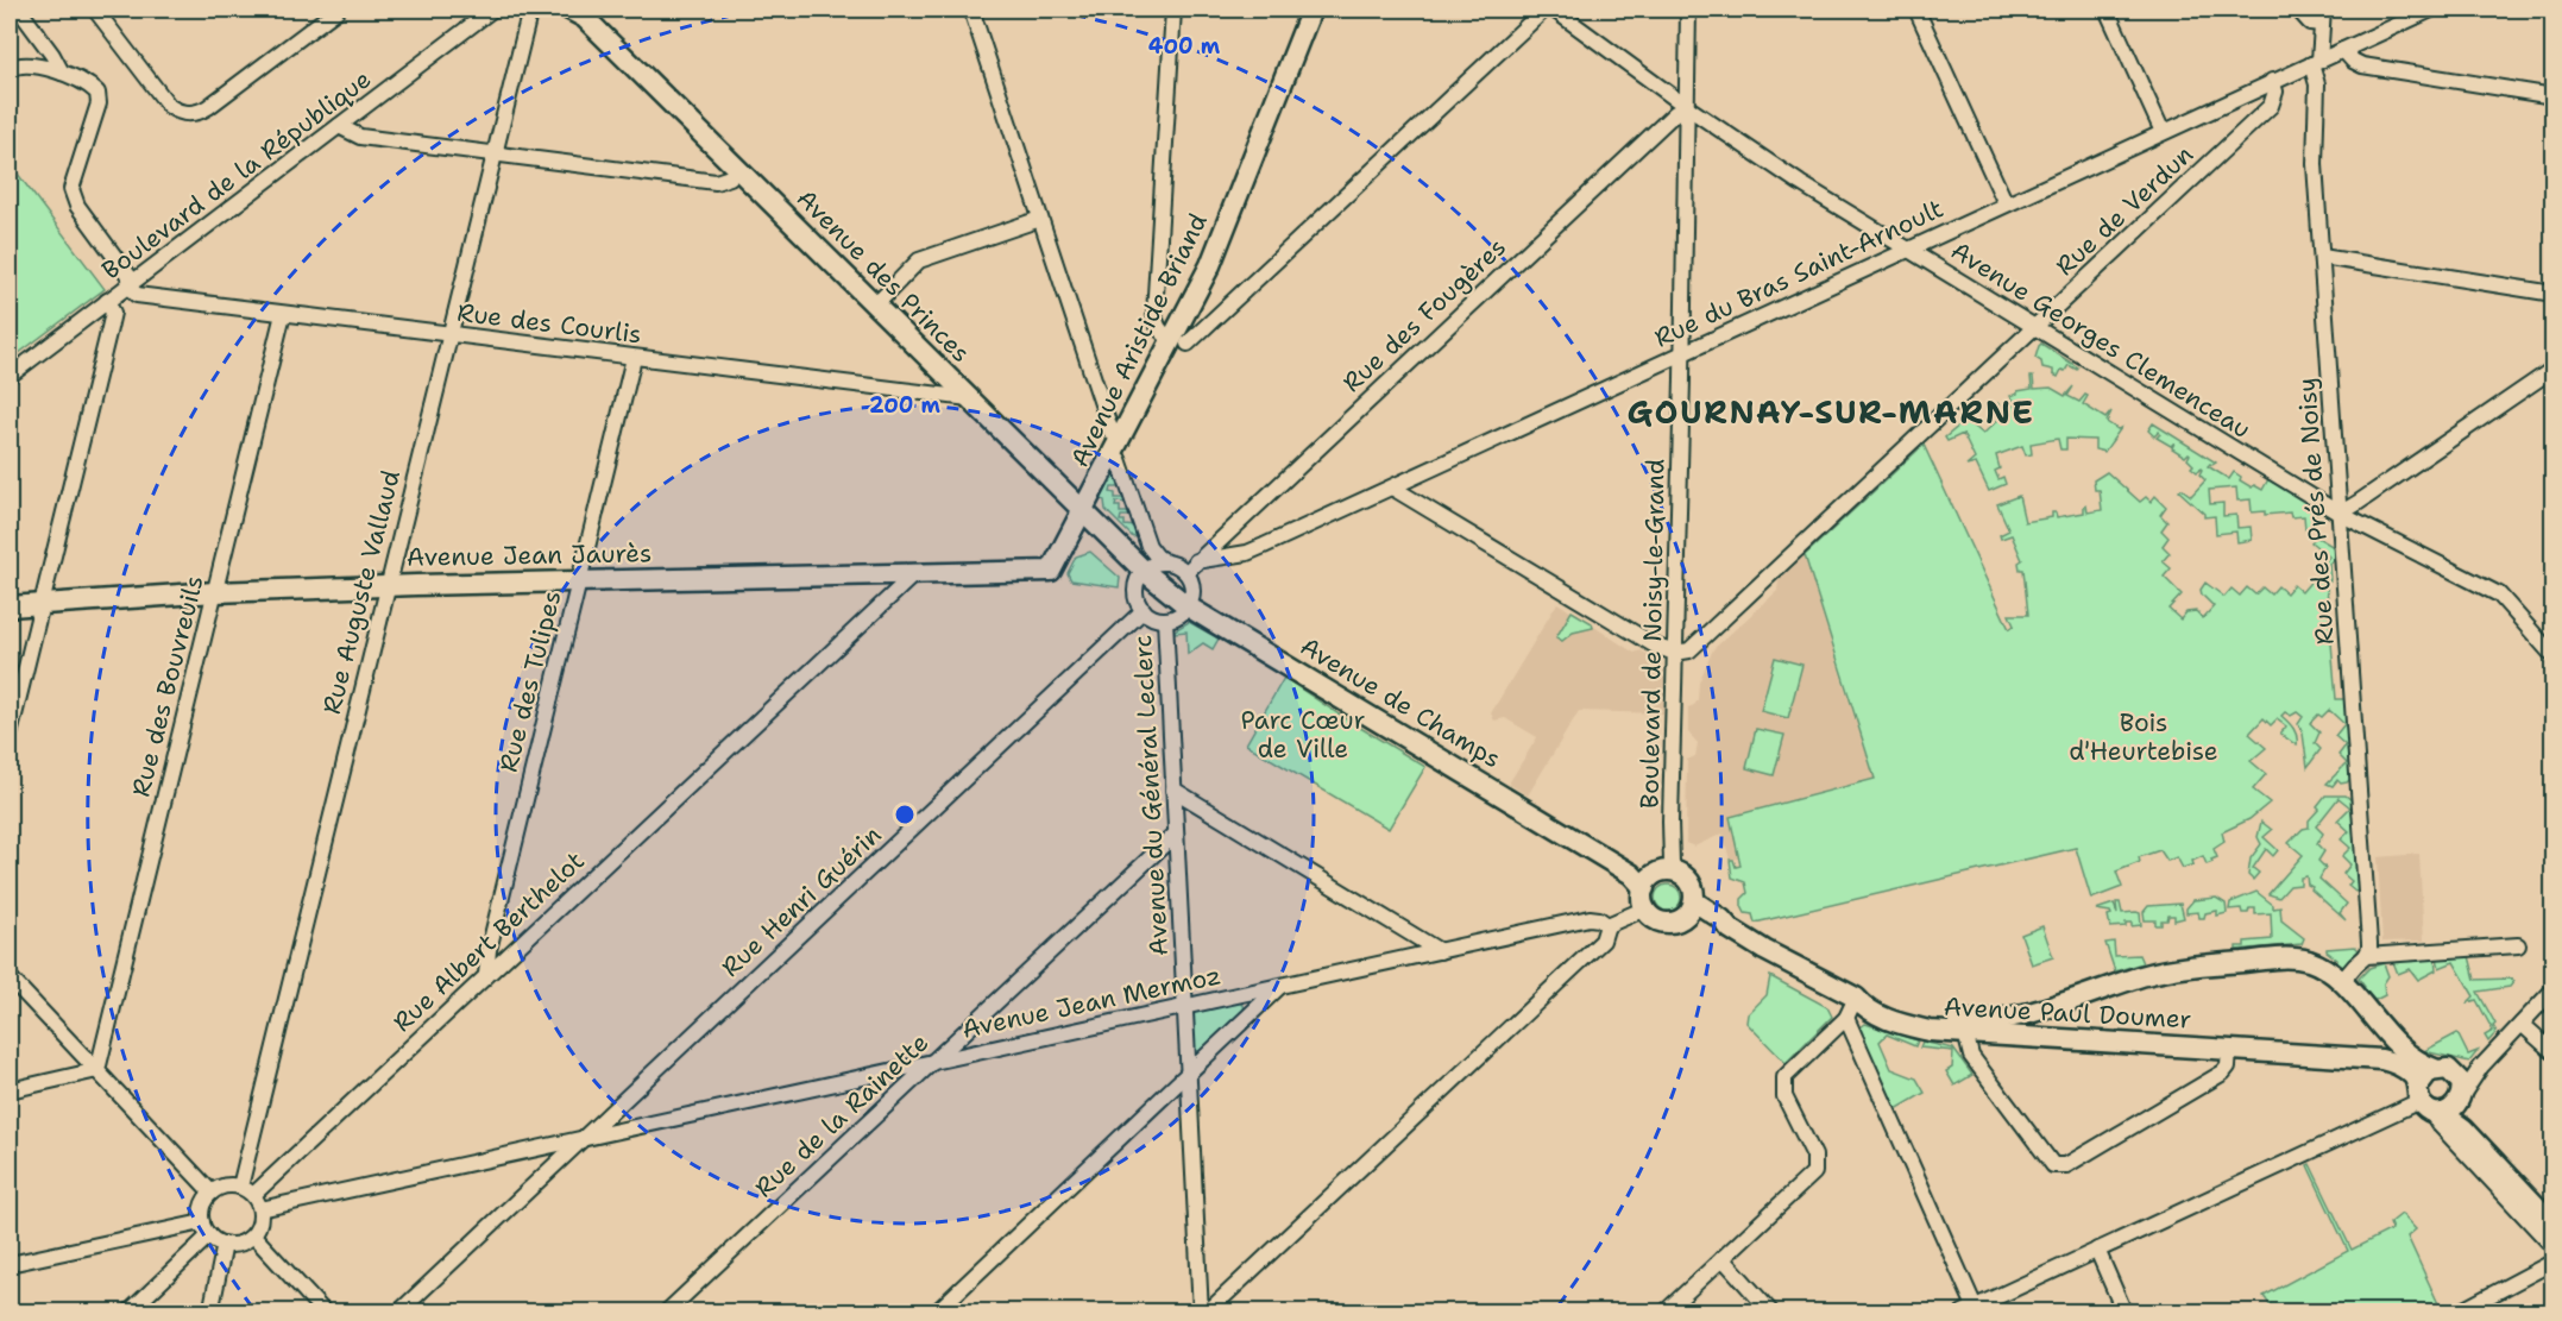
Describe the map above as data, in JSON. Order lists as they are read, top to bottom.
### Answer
{
  "streets": {
    "main road": [
      "Avenue des Princes",
      "Avenue Aristide Briand",
      "Avenue Jean Jaurès",
      "Avenue de Champs",
      "Avenue Paul Doumer"
    ],
    "street": [
      "Boulevard de la République",
      "Rue de Verdun",
      "Rue du Bras Saint-Arnoult",
      "Rue des Fougères",
      "Rue des Courlis",
      "Avenue Georges Clemenceau",
      "Rue des Prés de Noisy",
      "Rue Auguste Vallaud",
      "Boulevard de Noisy-le-Grand",
      "Rue des Tulipes",
      "Rue des Bouvreuils",
      "Avenue du Général Leclerc",
      "Rue Henri Guérin",
      "Rue Albert Berthelot",
      "Avenue Jean Mermoz",
      "Rue de la Rainette"
    ]
  },
  "crossings": [
    ["Boulevard de la République", "Rue des Courlis"],
    ["Rue de Verdun", "Rue du Bras Saint-Arnoult"],
    ["Rue de Verdun", "Avenue Georges Clemenceau"],
    ["Rue de Verdun", "Boulevard de Noisy-le-Grand"],
    ["Rue du Bras Saint-Arnoult", "Rue des Fougères"],
    ["Rue du Bras Saint-Arnoult", "Avenue Georges Clemenceau"],
    ["Rue du Bras Saint-Arnoult", "Rue des Prés de Noisy"],
    ["Rue du Bras Saint-Arnoult", "Boulevard de Noisy-le-Grand"],
    ["Avenue des Princes", "Rue des Courlis"],
    ["Avenue des Princes", "Avenue Aristide Briand"],
    ["Avenue des Princes", "Avenue de Champs"],
    ["Rue des Fougères", "Avenue Georges Clemenceau"],
    ["Rue des Fougères", "Boulevard de Noisy-le-Grand"],
    ["Rue des Courlis", "Rue Auguste Vallaud"],
    ["Rue des Courlis", "Rue des Tulipes"],
    ["Rue des Courlis", "Rue des Bouvreuils"],
    ["Avenue Aristide Briand", "Avenue Jean Jaurès"],
    ["Avenue Georges Clemenceau", "Rue des Prés de Noisy"],
    ["Avenue Georges Clemenceau", "Boulevard de Noisy-le-Grand"],
    ["Avenue Jean Jaurès", "Rue Auguste Vallaud"],
    ["Avenue Jean Jaurès", "Rue des Tulipes"],
    ["Avenue Jean Jaurès", "Rue des Bouvreuils"],
    ["Avenue Jean Jaurès", "Rue Albert Berthelot"],
    ["Rue Auguste Vallaud", "Rue Albert Berthelot"],
    ["Rue Auguste Vallaud", "Avenue Jean Mermoz"],
    ["Boulevard de Noisy-le-Grand", "Avenue de Champs"],
    ["Rue des Tulipes", "Rue Albert Berthelot"],
    ["Avenue du Général Leclerc", "Avenue Jean Mermoz"],
    ["Avenue du Général Leclerc", "Rue de la Rainette"],
    ["Rue Henri Guérin", "Avenue Jean Mermoz"],
    ["Rue Albert Berthelot", "Avenue Jean Mermoz"],
    ["Avenue Jean Mermoz", "Rue de la Rainette"]
  ],
  "districts": ["GOURNAY-SUR-MARNE"],
  "parks": ["Parc Cœur de Ville", "Bois d'Heurtebise"],
  "rings": ["400 m", "200 m"]
}
